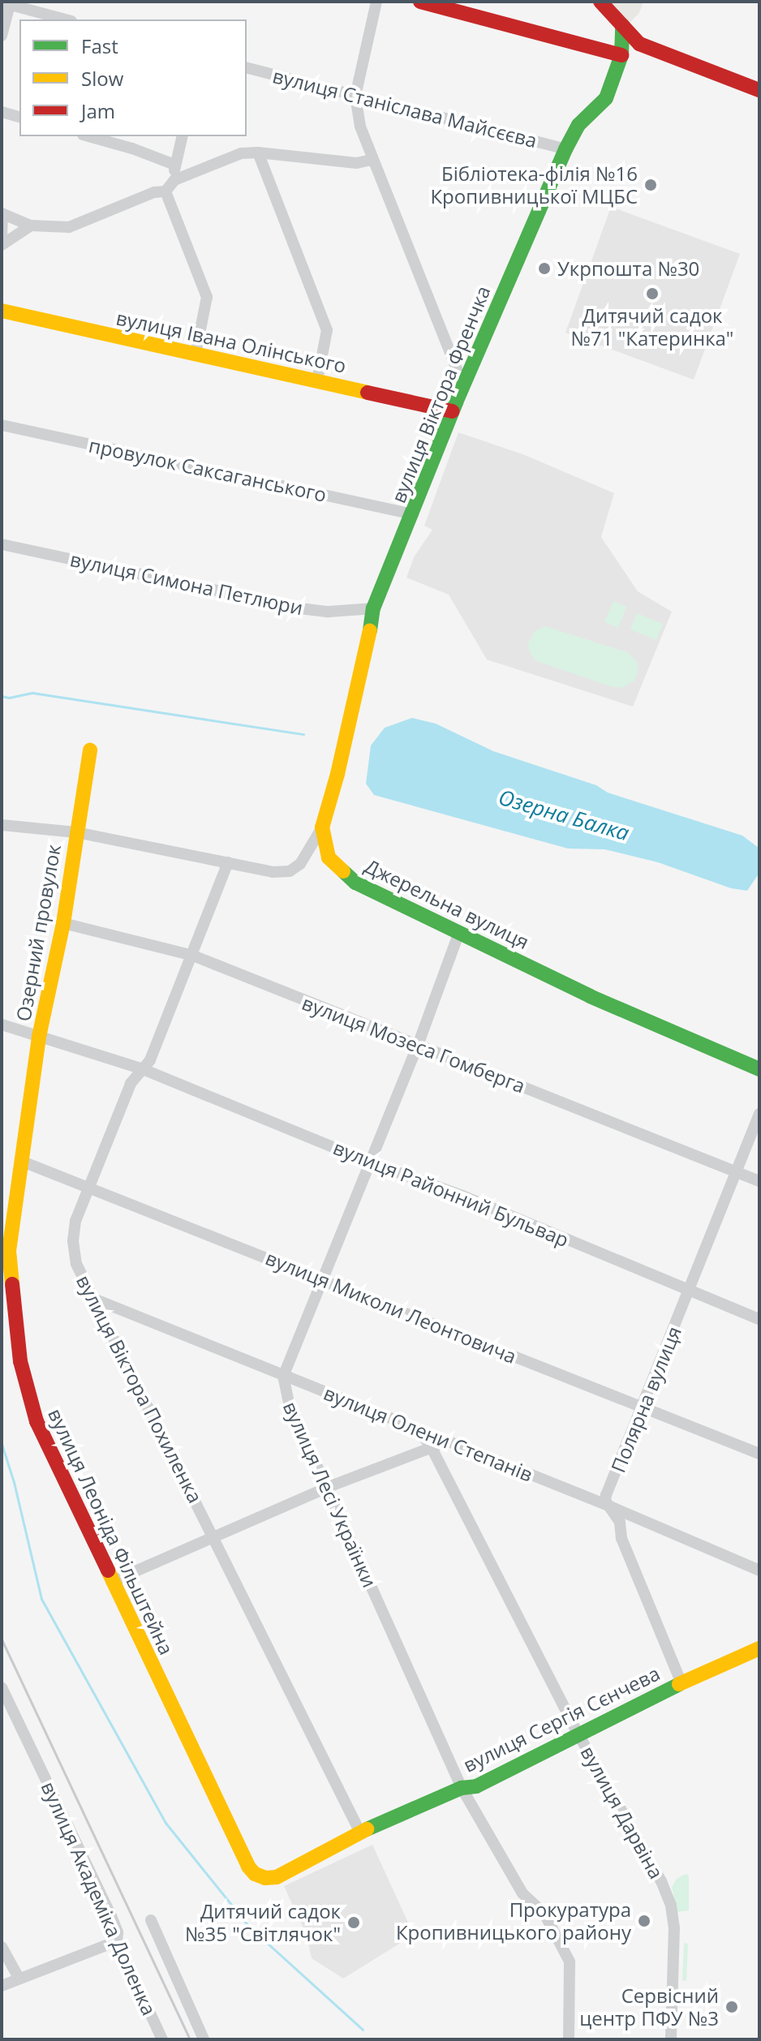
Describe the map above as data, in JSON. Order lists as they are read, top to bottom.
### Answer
{
  "streets": {
    "street": [
      "вулиця Станіслава Майсєєва",
      "вулиця Івана Олінського",
      "вулиця Віктора Френчка",
      "провулок Саксаганського",
      "вулиця Симона Петлюри",
      "Джерельна вулиця",
      "Озерний провулок",
      "вулиця Мозеса Гомберга",
      "вулиця Районний Бульвар",
      "вулиця Миколи Леонтовича",
      "вулиця Віктора Похиленка",
      "Полярна вулиця",
      "вулиця Олени Степанів",
      "вулиця Лесі Українки",
      "вулиця Леоніда Фільштейна",
      "вулиця Сергія Сєнчева",
      "вулиця Дарвіна",
      "вулиця Академіка Доленка"
    ]
  },
  "crossings": [
    ["вулиця Станіслава Майсєєва", "вулиця Віктора Френчка"],
    ["вулиця Івана Олінського", "вулиця Віктора Френчка"],
    ["вулиця Віктора Френчка", "провулок Саксаганського"],
    ["вулиця Віктора Френчка", "вулиця Симона Петлюри"],
    ["вулиця Віктора Френчка", "Джерельна вулиця"],
    ["Джерельна вулиця", "вулиця Лесі Українки"],
    ["Озерний провулок", "вулиця Мозеса Гомберга"],
    ["Озерний провулок", "вулиця Районний Бульвар"],
    ["Озерний провулок", "вулиця Миколи Леонтовича"],
    ["Озерний провулок", "вулиця Леоніда Фільштейна"],
    ["вулиця Мозеса Гомберга", "вулиця Віктора Похиленка"],
    ["вулиця Мозеса Гомберга", "Полярна вулиця"],
    ["вулиця Мозеса Гомберга", "вулиця Лесі Українки"],
    ["вулиця Районний Бульвар", "вулиця Віктора Похиленка"],
    ["вулиця Районний Бульвар", "Полярна вулиця"],
    ["вулиця Районний Бульвар", "вулиця Лесі Українки"],
    ["вулиця Миколи Леонтовича", "вулиця Віктора Похиленка"],
    ["вулиця Миколи Леонтовича", "Полярна вулиця"],
    ["вулиця Миколи Леонтовича", "вулиця Лесі Українки"],
    ["вулиця Миколи Леонтовича", "вулиця Леоніда Фільштейна"],
    ["вулиця Віктора Похиленка", "вулиця Олени Степанів"],
    ["вулиця Віктора Похиленка", "вулиця Сергія Сєнчева"],
    ["Полярна вулиця", "вулиця Олени Степанів"],
    ["Полярна вулиця", "вулиця Сергія Сєнчева"],
    ["вулиця Олени Степанів", "вулиця Лесі Українки"],
    ["вулиця Олени Степанів", "вулиця Дарвіна"],
    ["вулиця Лесі Українки", "вулиця Сергія Сєнчева"],
    ["вулиця Леоніда Фільштейна", "вулиця Сергія Сєнчева"],
    ["вулиця Сергія Сєнчева", "вулиця Дарвіна"]
  ],
  "water": ["Озерна Балка"],
  "places": [
    "Бібліотека-філія №16 Кропивницької МЦБС",
    "Укрпошта №30",
    "Дитячий садок №71 \"Катеринка\"",
    "Прокуратура Кропивницького району",
    "Дитячий садок №35 \"Світлячок\"",
    "Сервісний центр ПФУ №3"
  ],
  "legend": ["Fast", "Slow", "Jam"]
}
